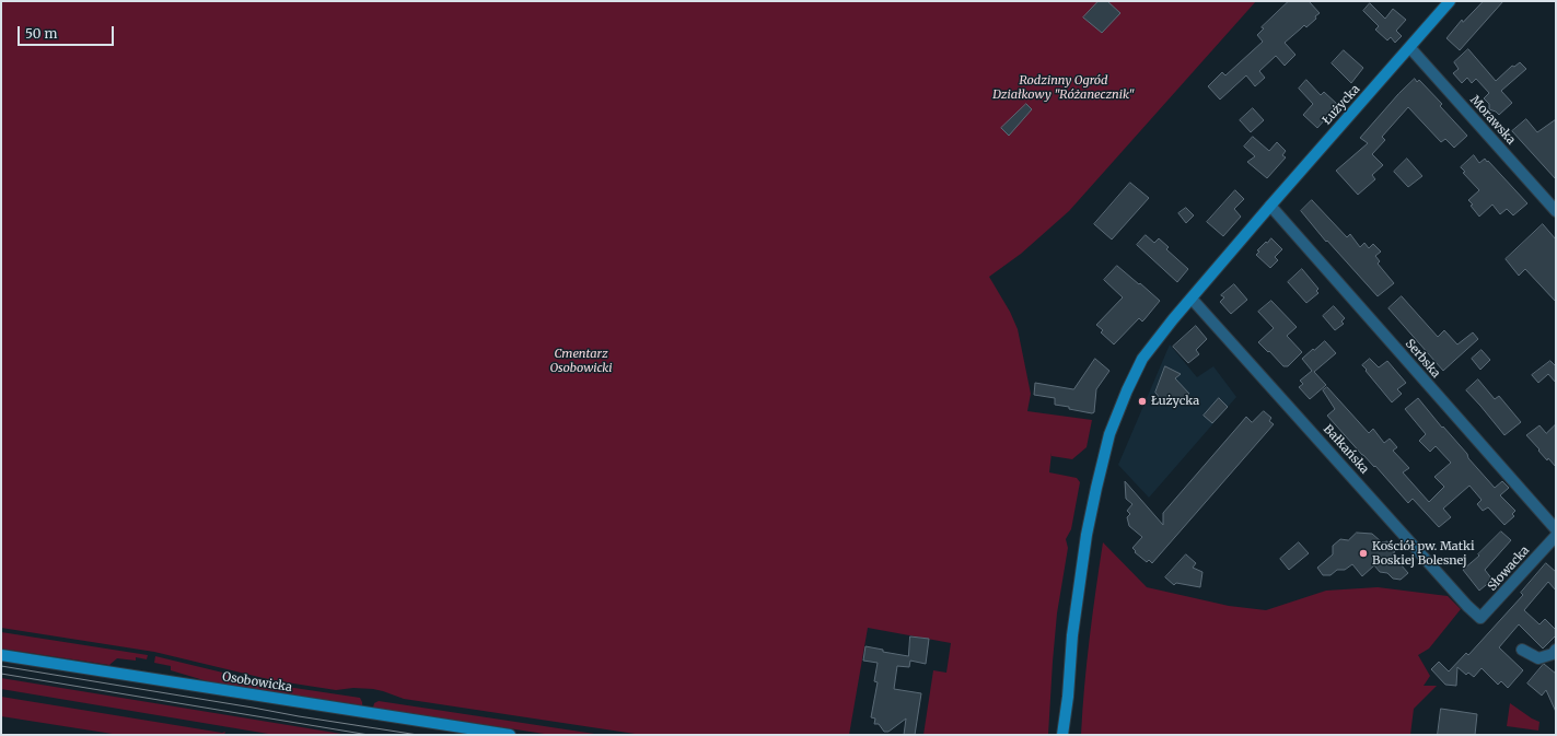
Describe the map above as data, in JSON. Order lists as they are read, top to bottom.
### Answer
{
  "streets": {
    "street": [
      "Łużycka",
      "Morawska",
      "Serbska",
      "Bałkańska",
      "Słowacka",
      "Osobowicka"
    ]
  },
  "crossings": [
    ["Łużycka", "Morawska"],
    ["Łużycka", "Serbska"],
    ["Łużycka", "Bałkańska"],
    ["Bałkańska", "Słowacka"]
  ],
  "parks": ["Rodzinny Ogród Działkowy \"Różanecznik\"", "Cmentarz Osobowicki"],
  "places": ["Łużycka", "Kościół pw. Matki Boskiej Bolesnej"],
  "scale_bar": "50 m"
}
